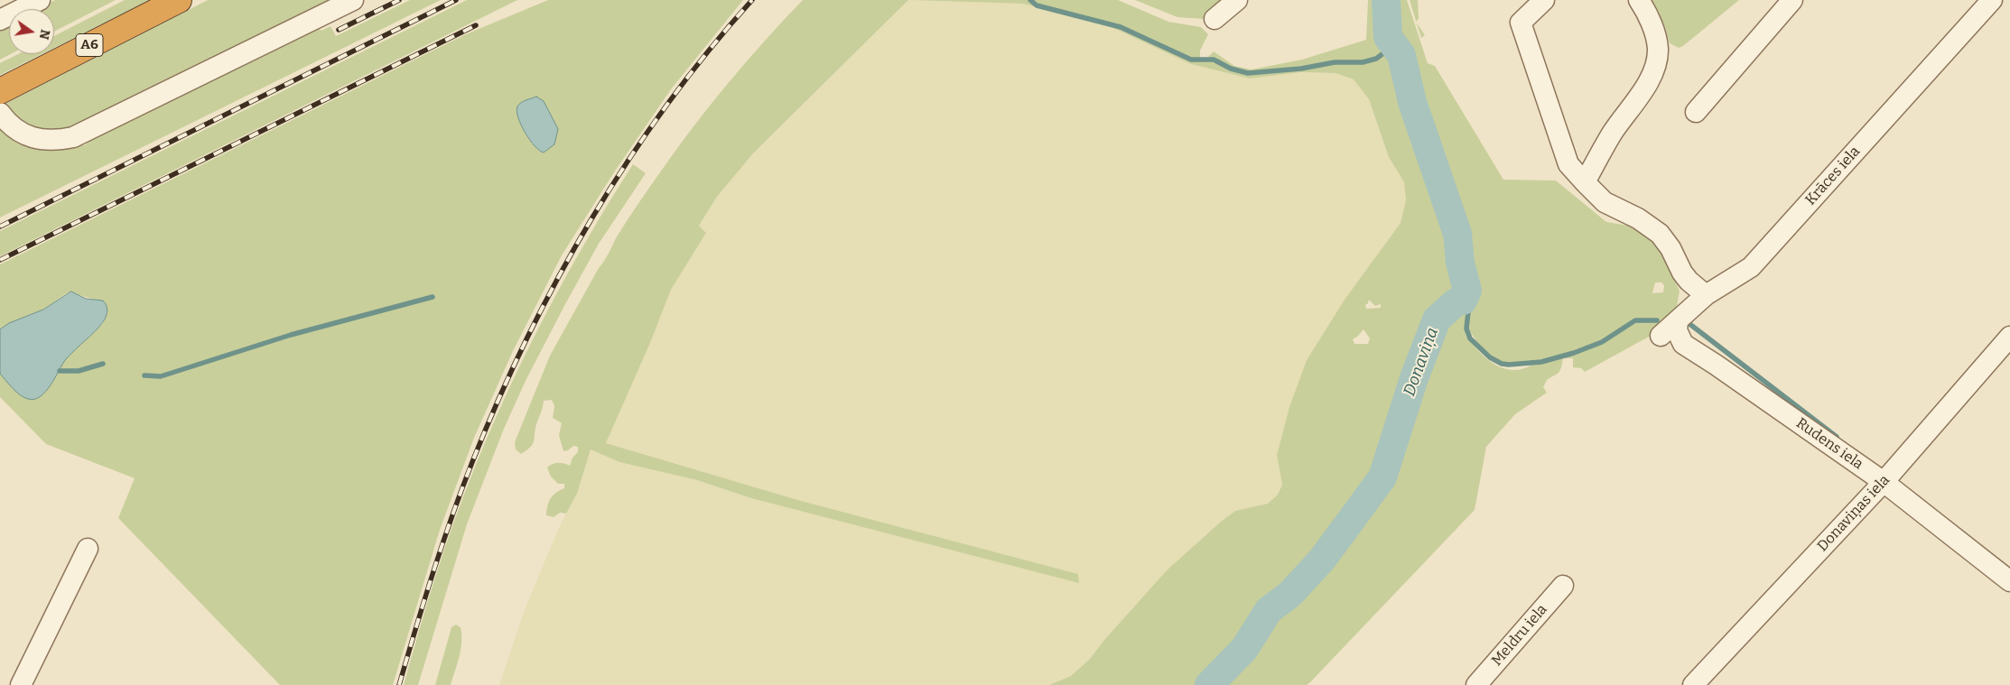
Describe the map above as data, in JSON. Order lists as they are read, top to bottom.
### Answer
{
  "streets": {
    "highway": ["A6"],
    "street": [
      "Krāces iela",
      "Rudens iela",
      "Donaviņas iela",
      "Meldru iela"
    ]
  },
  "crossings": [
    ["Krāces iela", "Rudens iela"],
    ["Rudens iela", "Donaviņas iela"]
  ],
  "water": ["Donaviņa"],
  "north": "right"
}
